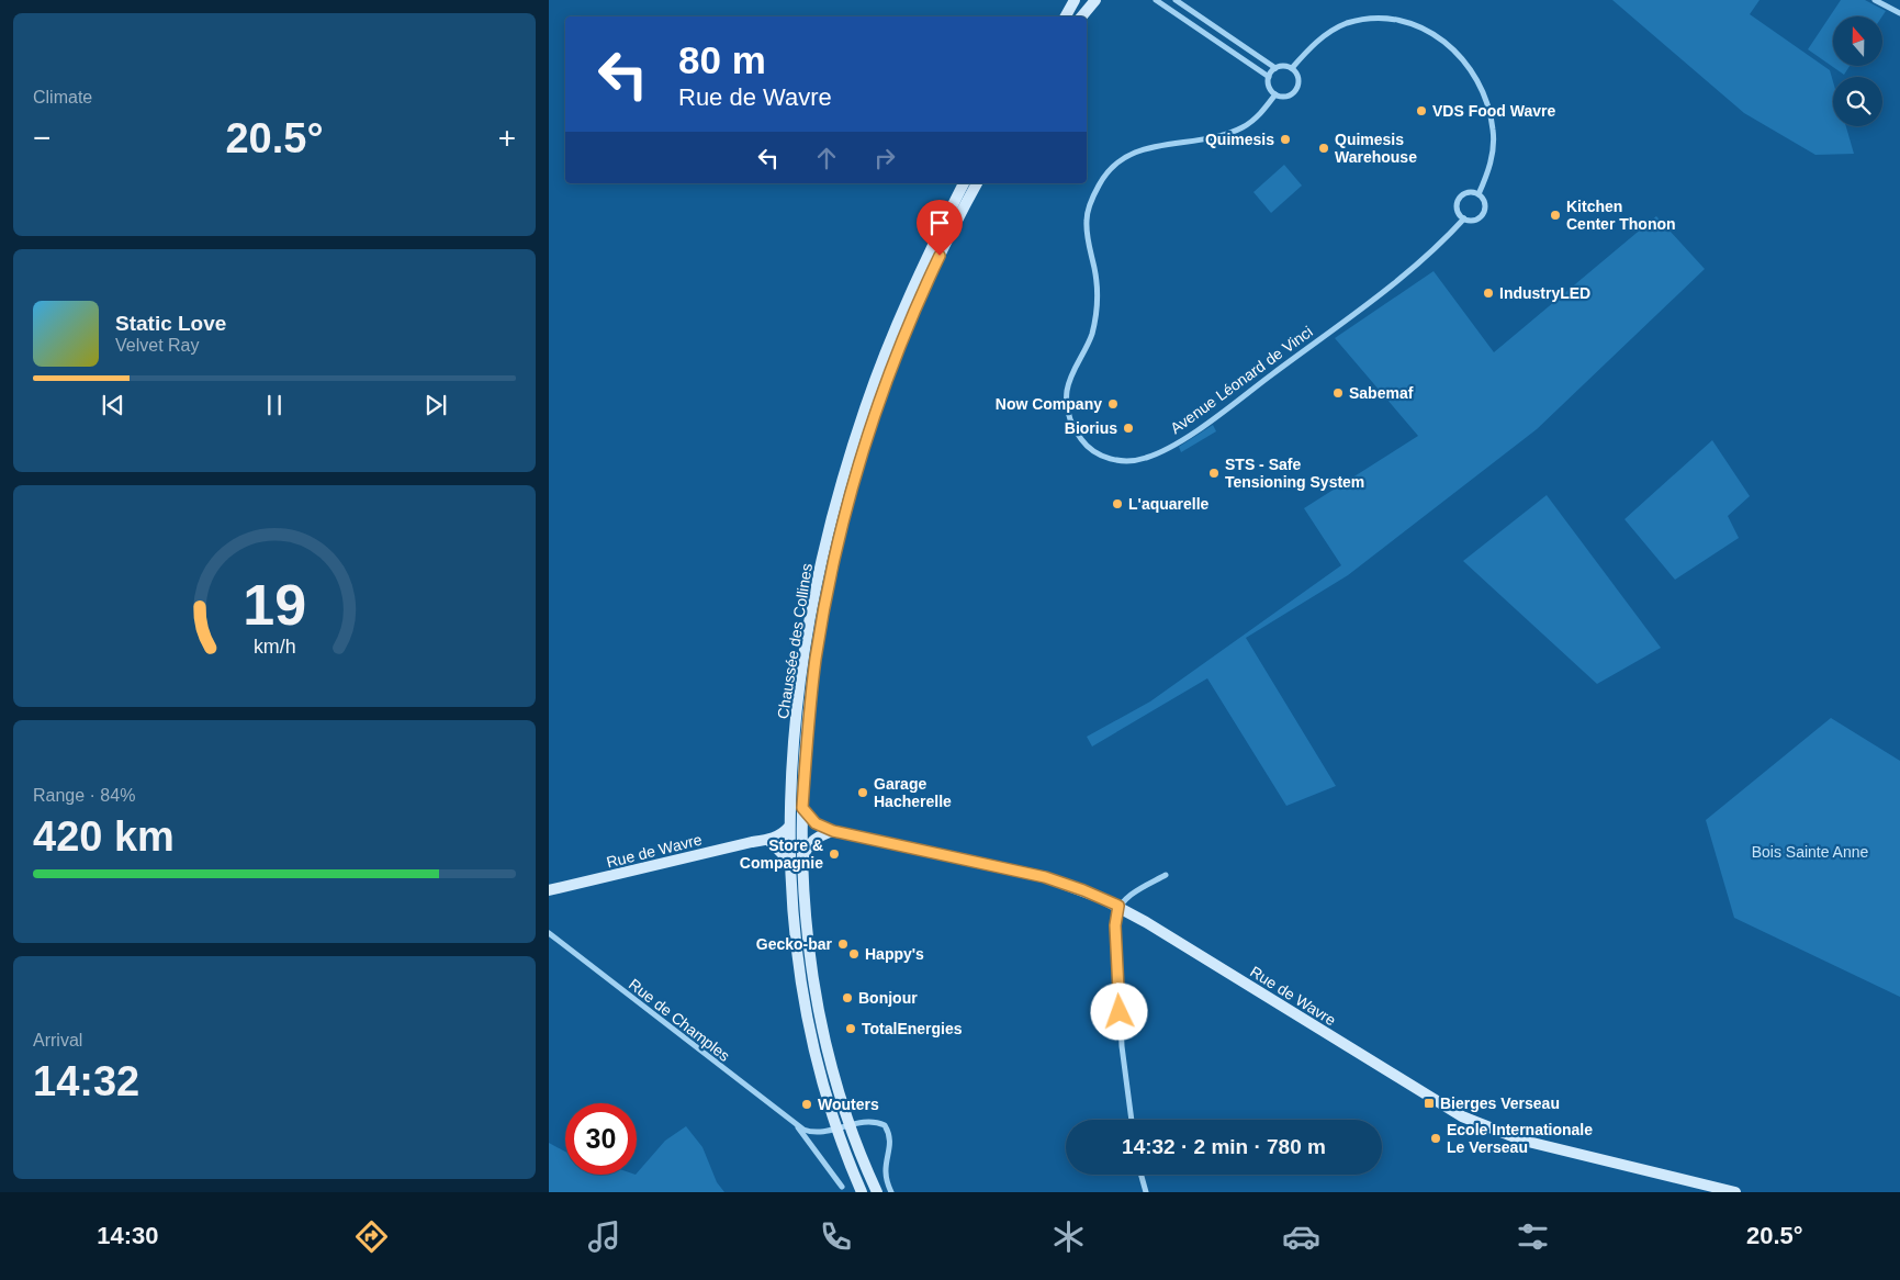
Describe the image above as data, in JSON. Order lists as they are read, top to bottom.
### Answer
{
  "streets": {
    "main road": ["Chaussée des Collines", "Rue de Wavre"],
    "street": ["Avenue Léonard de Vinci", "Rue de Champles"]
  },
  "crossings": [
    ["Chaussée des Collines", "Rue de Wavre"],
    ["Chaussée des Collines", "Rue de Champles"]
  ],
  "parks": ["Bois Sainte Anne"],
  "places": {
    "other": [
      "VDS Food Wavre",
      "Quimesis",
      "Quimesis Warehouse",
      "Kitchen Center Thonon",
      "IndustryLED",
      "Sabemaf",
      "Now Company",
      "Biorius",
      "STS - Safe Tensioning System",
      "L'aquarelle",
      "Garage Hacherelle",
      "Store & Compagnie",
      "Gecko-bar",
      "Happy's",
      "Bonjour",
      "TotalEnergies",
      "Wouters",
      "Ecole Internationale Le Verseau"
    ],
    "transit": ["Bierges Verseau"]
  },
  "north": "top",
  "page": {
    "tile": [
      "Climate",
      ["Range · 84%", "420 km"],
      ["Arrival", "14:32"]
    ],
    "turn": ["80 m", "Rue de Wavre"],
    "heat": ["−", "20.5°", "+"],
    "song": ["Static Love", "Velvet Ray"],
    "limit": "30",
    "trip": "14:32 · 2 min · 780 m",
    "tabs": ["14:30", "20.5°"],
    "gauge": ["19", "km/h"]
  }
}
